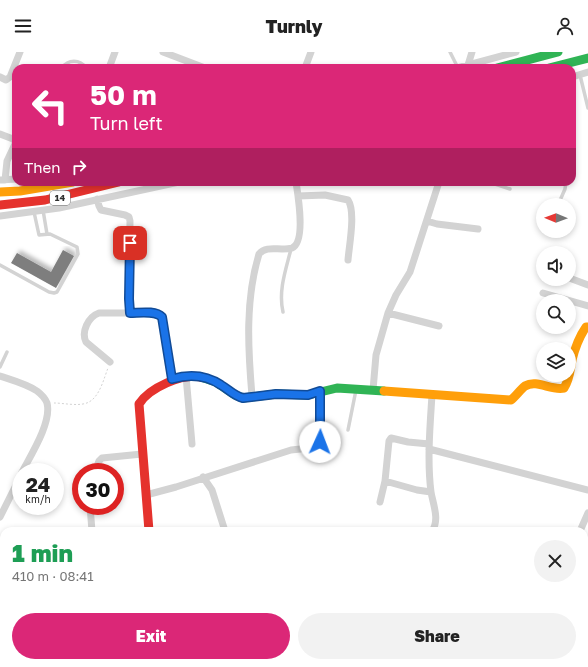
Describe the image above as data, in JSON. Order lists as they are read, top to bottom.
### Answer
{
  "streets": {
    "main road": ["14"]
  },
  "north": "left",
  "page": {
    "header": "Turnly",
    "turn": ["50 m", "Turn left"],
    "then": "Then",
    "speed": "24 km/h",
    "limit": "30",
    "heading": ["1 min", "410 m · 08:41"],
    "buttons": ["Exit", "Share"]
  }
}
